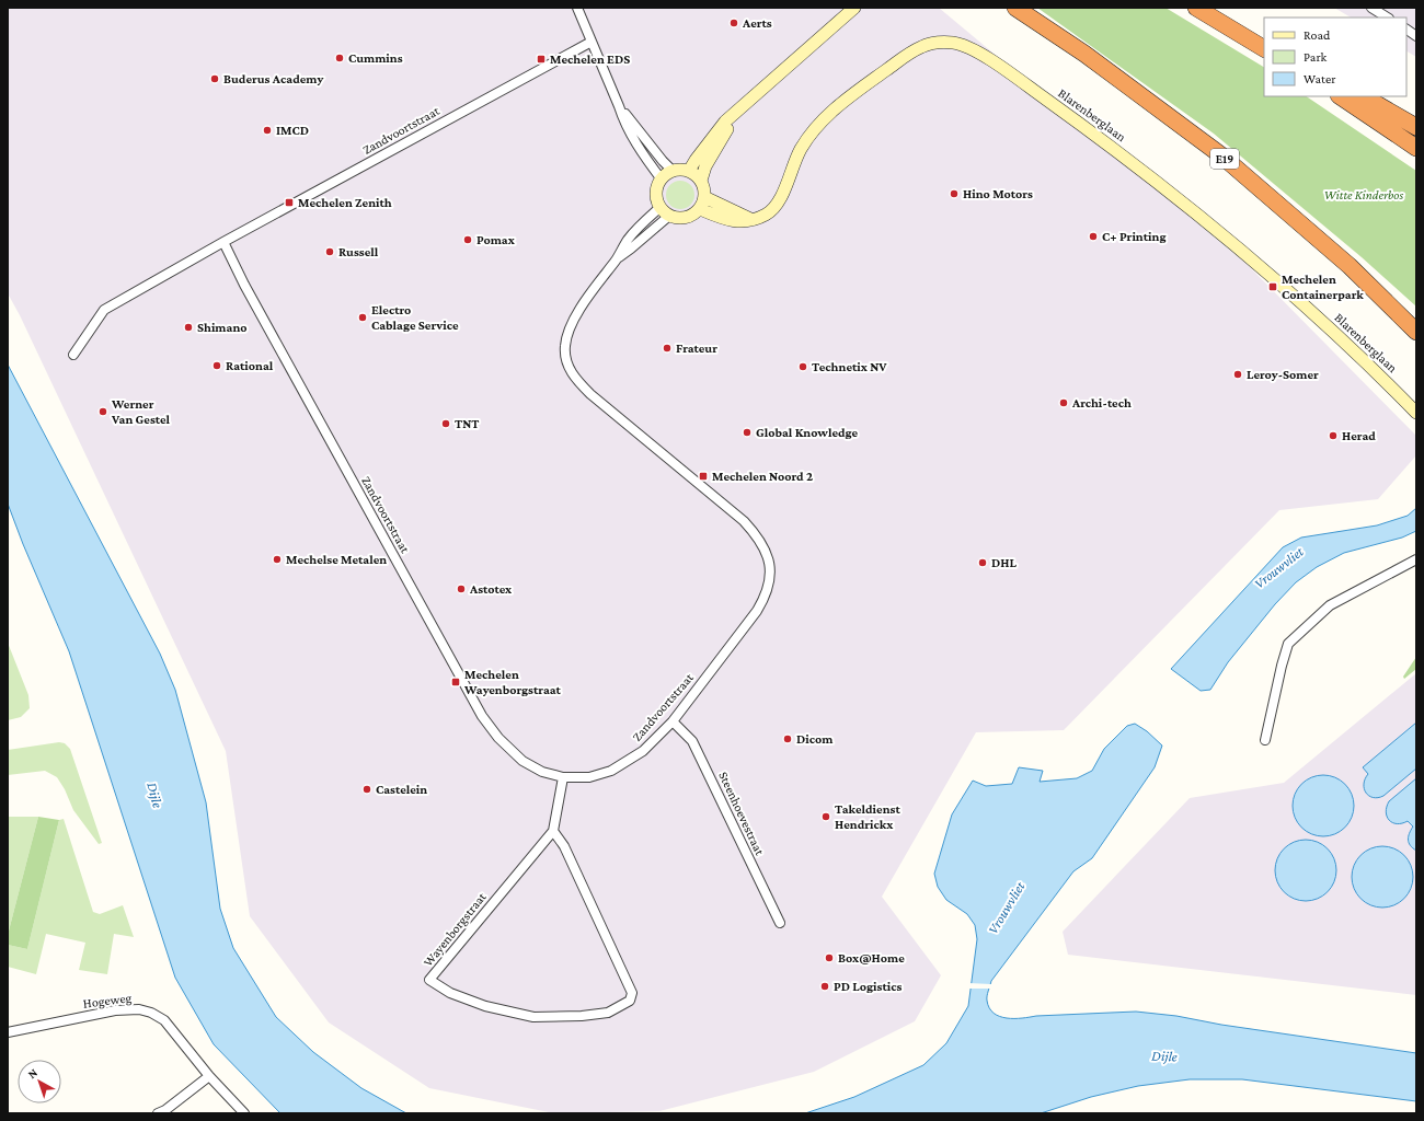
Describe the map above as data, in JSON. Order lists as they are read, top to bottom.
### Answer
{
  "streets": {
    "highway": ["E19"],
    "street": [
      "Blarenberglaan",
      "Zandvoortstraat",
      "Steenhoevestraat",
      "Wayenborgstraat",
      "Hogeweg"
    ]
  },
  "crossings": [
    ["Blarenberglaan", "Zandvoortstraat"],
    ["Zandvoortstraat", "Steenhoevestraat"],
    ["Zandvoortstraat", "Wayenborgstraat"]
  ],
  "water": ["Vrouwvliet", "Dijle"],
  "parks": ["Witte Kinderbos"],
  "places": {
    "other": [
      "Aerts",
      "Cummins",
      "Buderus Academy",
      "IMCD",
      "Hino Motors",
      "C+ Printing",
      "Pomax",
      "Russell",
      "Electro Cablage Service",
      "Shimano",
      "Frateur",
      "Rational",
      "Technetix NV",
      "Leroy-Somer",
      "Archi-tech",
      "Werner Van Gestel",
      "TNT",
      "Global Knowledge",
      "Herad",
      "Mechelse Metalen",
      "DHL",
      "Astotex",
      "Dicom",
      "Castelein",
      "Takeldienst Hendrickx",
      "Box@Home",
      "PD Logistics"
    ],
    "transit": [
      "Mechelen EDS",
      "Mechelen Zenith",
      "Mechelen Containerpark",
      "Mechelen Noord 2",
      "Mechelen Wayenborgstraat"
    ]
  },
  "legend": ["Road", "Park", "Water"],
  "north": "top left"
}
